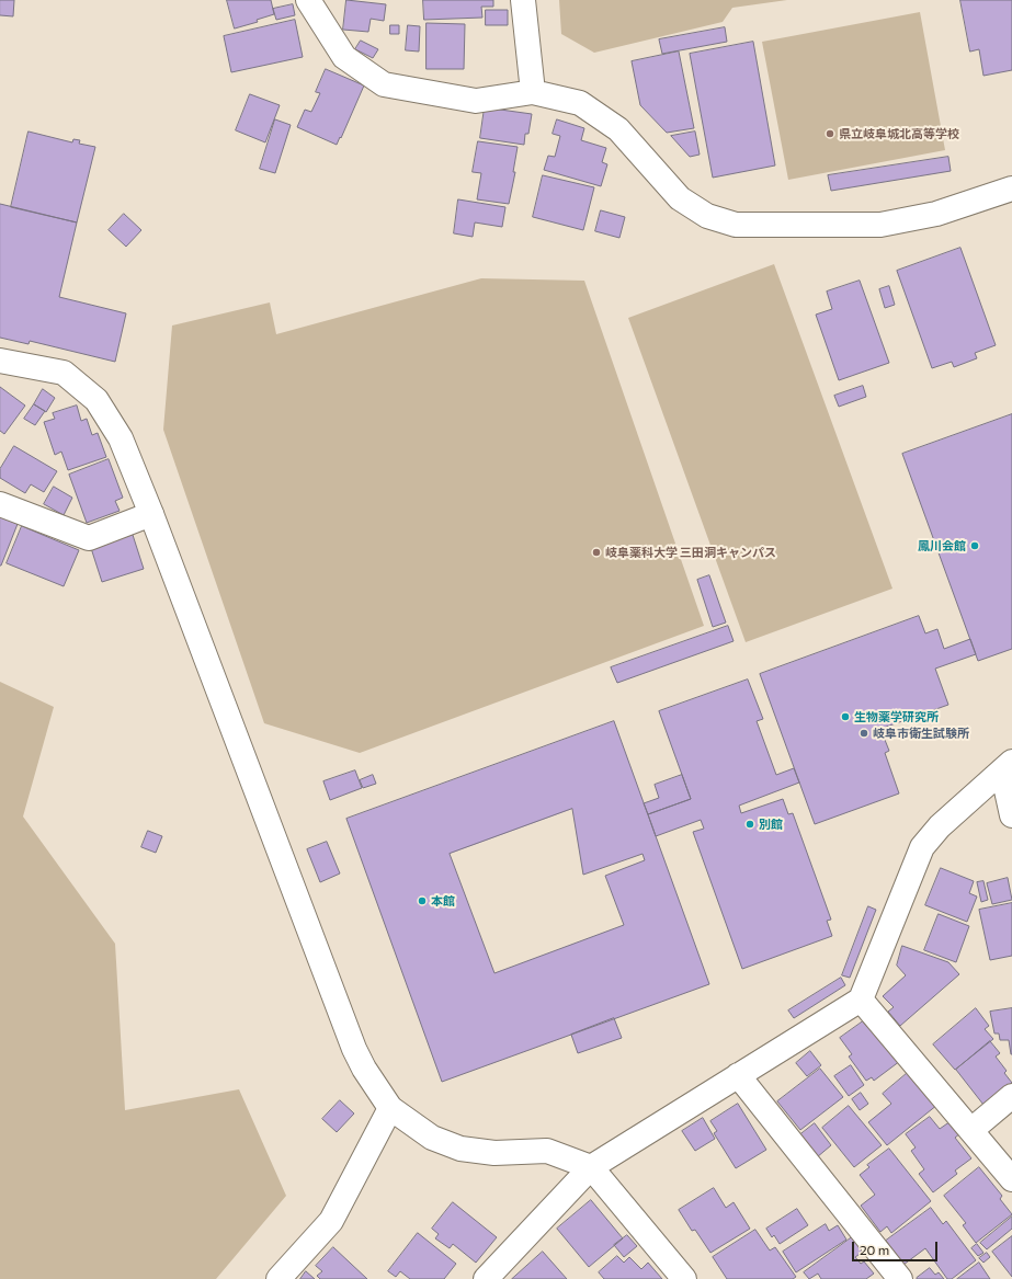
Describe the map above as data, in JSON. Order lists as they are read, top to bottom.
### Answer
{
  "places": [
    "県立岐阜城北高等学校",
    "鳳川会館",
    "岐阜薬科大学 三田洞キャンパス",
    "生物薬学研究所",
    "岐阜市衛生試験所",
    "別館",
    "本館"
  ],
  "scale_bar": "20 m"
}
